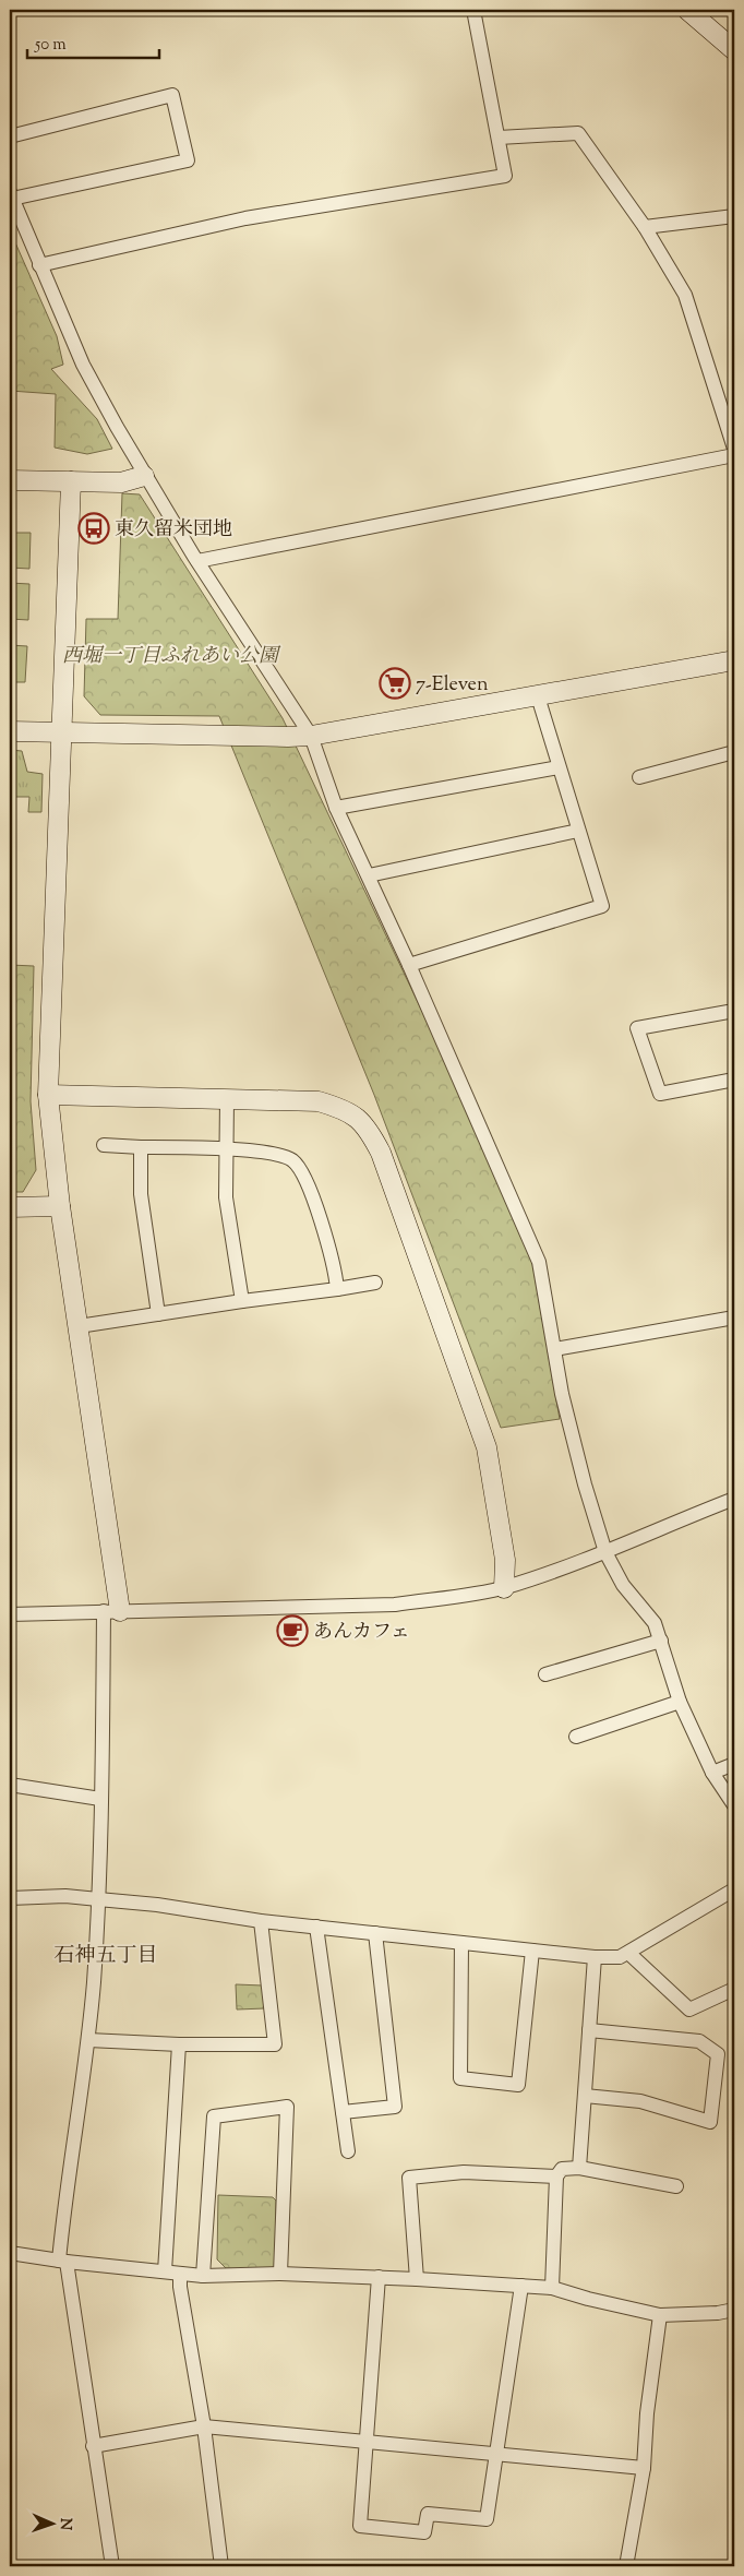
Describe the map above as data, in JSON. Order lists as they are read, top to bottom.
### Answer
{
  "districts": ["石神五丁目"],
  "parks": ["西堀一丁目ふれあい公園"],
  "places": {
    "bus stop": ["東久留米団地"],
    "supermarket": ["7-Eleven"],
    "cafe": ["あんカフェ"]
  },
  "scale_bar": "50 m",
  "north": "right"
}
